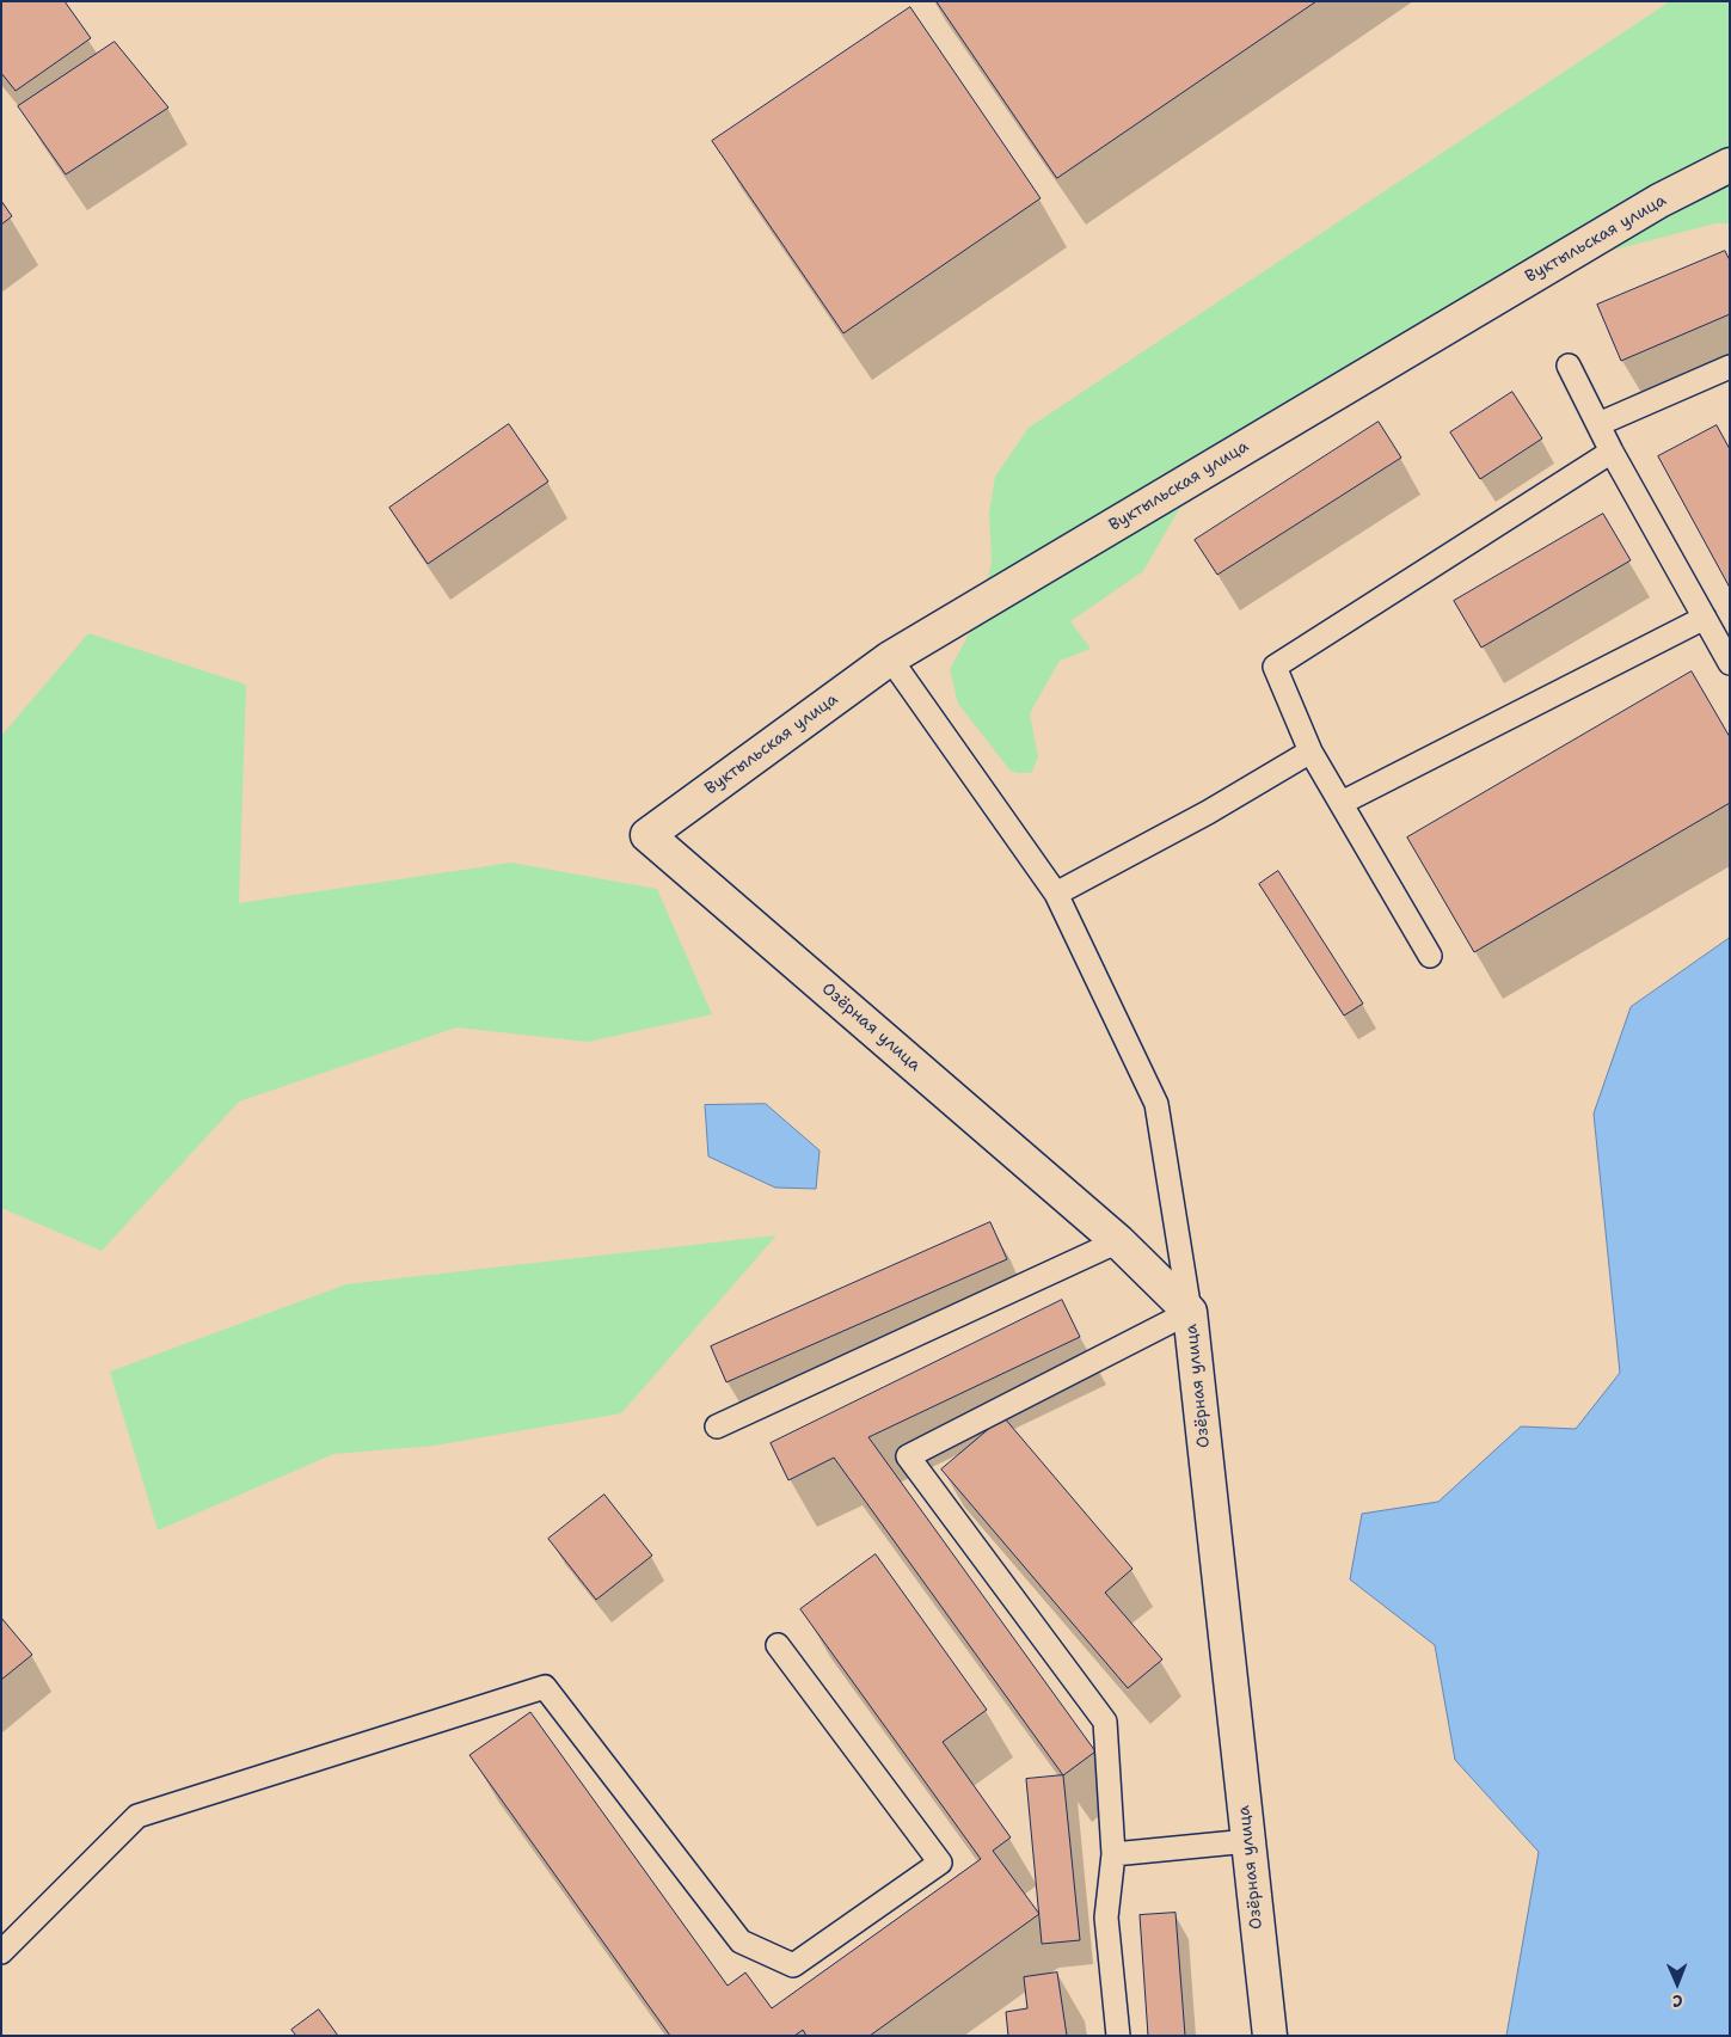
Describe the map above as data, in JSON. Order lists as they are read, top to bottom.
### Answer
{
  "streets": {
    "street": ["Вуктыльская улица", "Озёрная улица"]
  },
  "crossings": [
    ["Вуктыльская улица", "Озёрная улица"]
  ],
  "north": "bottom"
}
